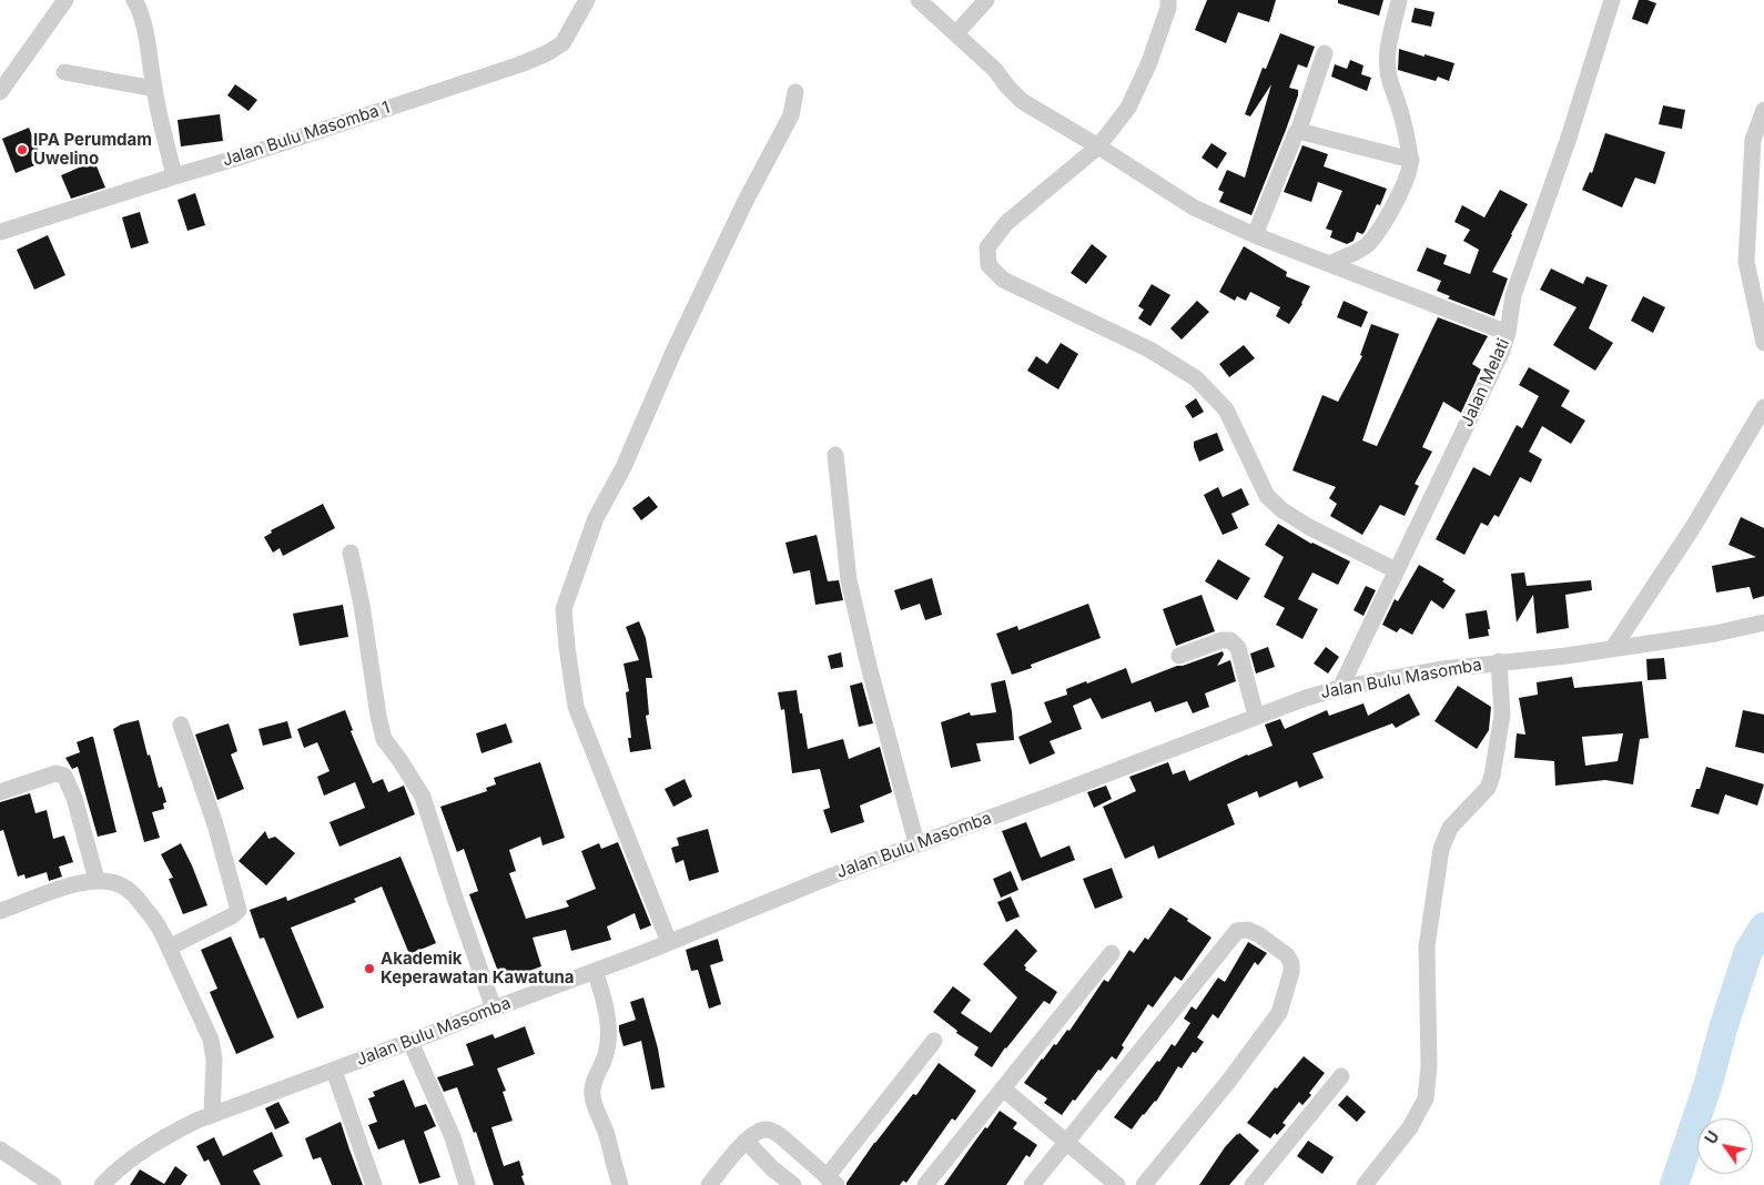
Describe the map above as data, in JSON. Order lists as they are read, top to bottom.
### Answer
{
  "streets": {
    "street": ["Jalan Bulu Masomba 1", "Jalan Melati", "Jalan Bulu Masomba"]
  },
  "crossings": [
    ["Jalan Melati", "Jalan Bulu Masomba"]
  ],
  "places": ["IPA Perumdam Uwelino", "Akademik Keperawatan Kawatuna"],
  "north": "top left"
}
